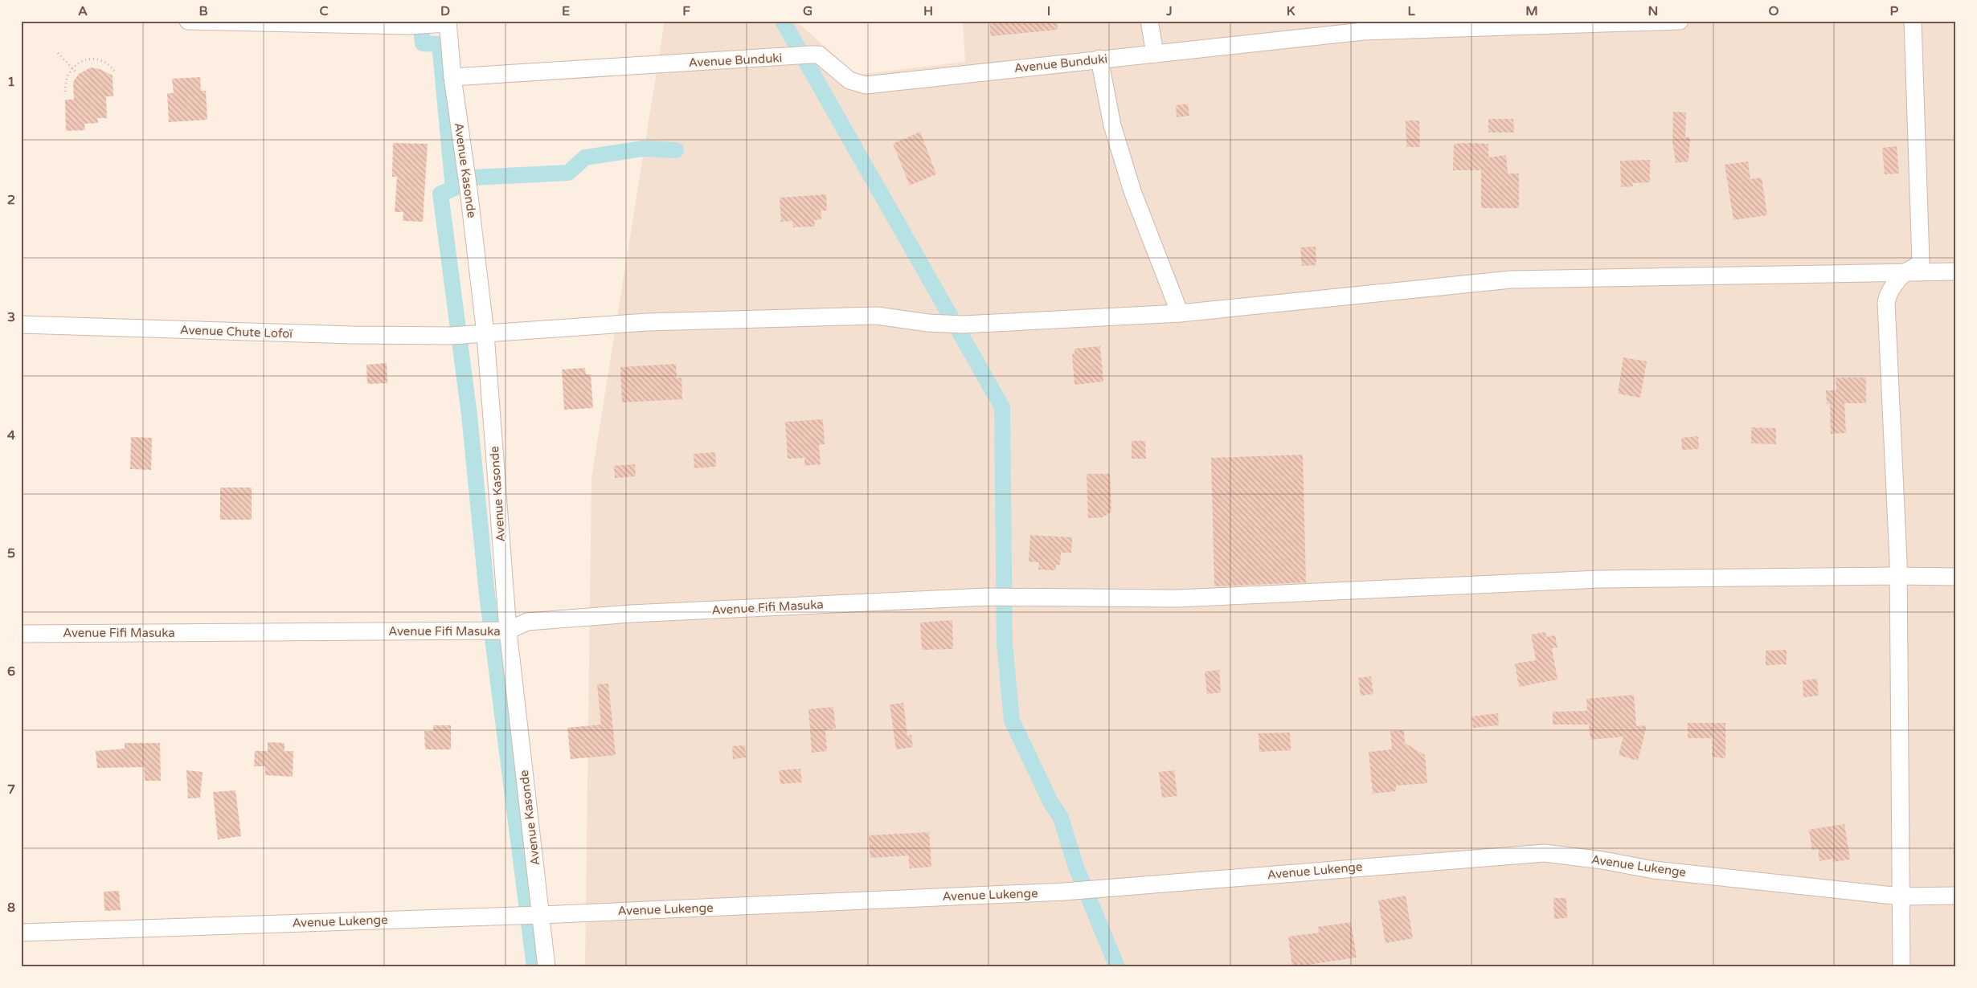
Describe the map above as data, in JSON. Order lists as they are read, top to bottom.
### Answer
{
  "streets": {
    "street": [
      "Avenue Bunduki",
      "Avenue Kasonde",
      "Avenue Chute Lofoï",
      "Avenue Fifi Masuka",
      "Avenue Lukenge"
    ]
  },
  "crossings": [
    ["Avenue Bunduki", "Avenue Kasonde"],
    ["Avenue Kasonde", "Avenue Chute Lofoï"],
    ["Avenue Kasonde", "Avenue Fifi Masuka"],
    ["Avenue Kasonde", "Avenue Lukenge"]
  ],
  "grid": {
    "columns": [
      "A",
      "B",
      "C",
      "D",
      "E",
      "F",
      "G",
      "H",
      "I",
      "J",
      "K",
      "L",
      "M",
      "N",
      "O",
      "P"
    ],
    "rows": [
      "1",
      "2",
      "3",
      "4",
      "5",
      "6",
      "7",
      "8"
    ]
  }
}
